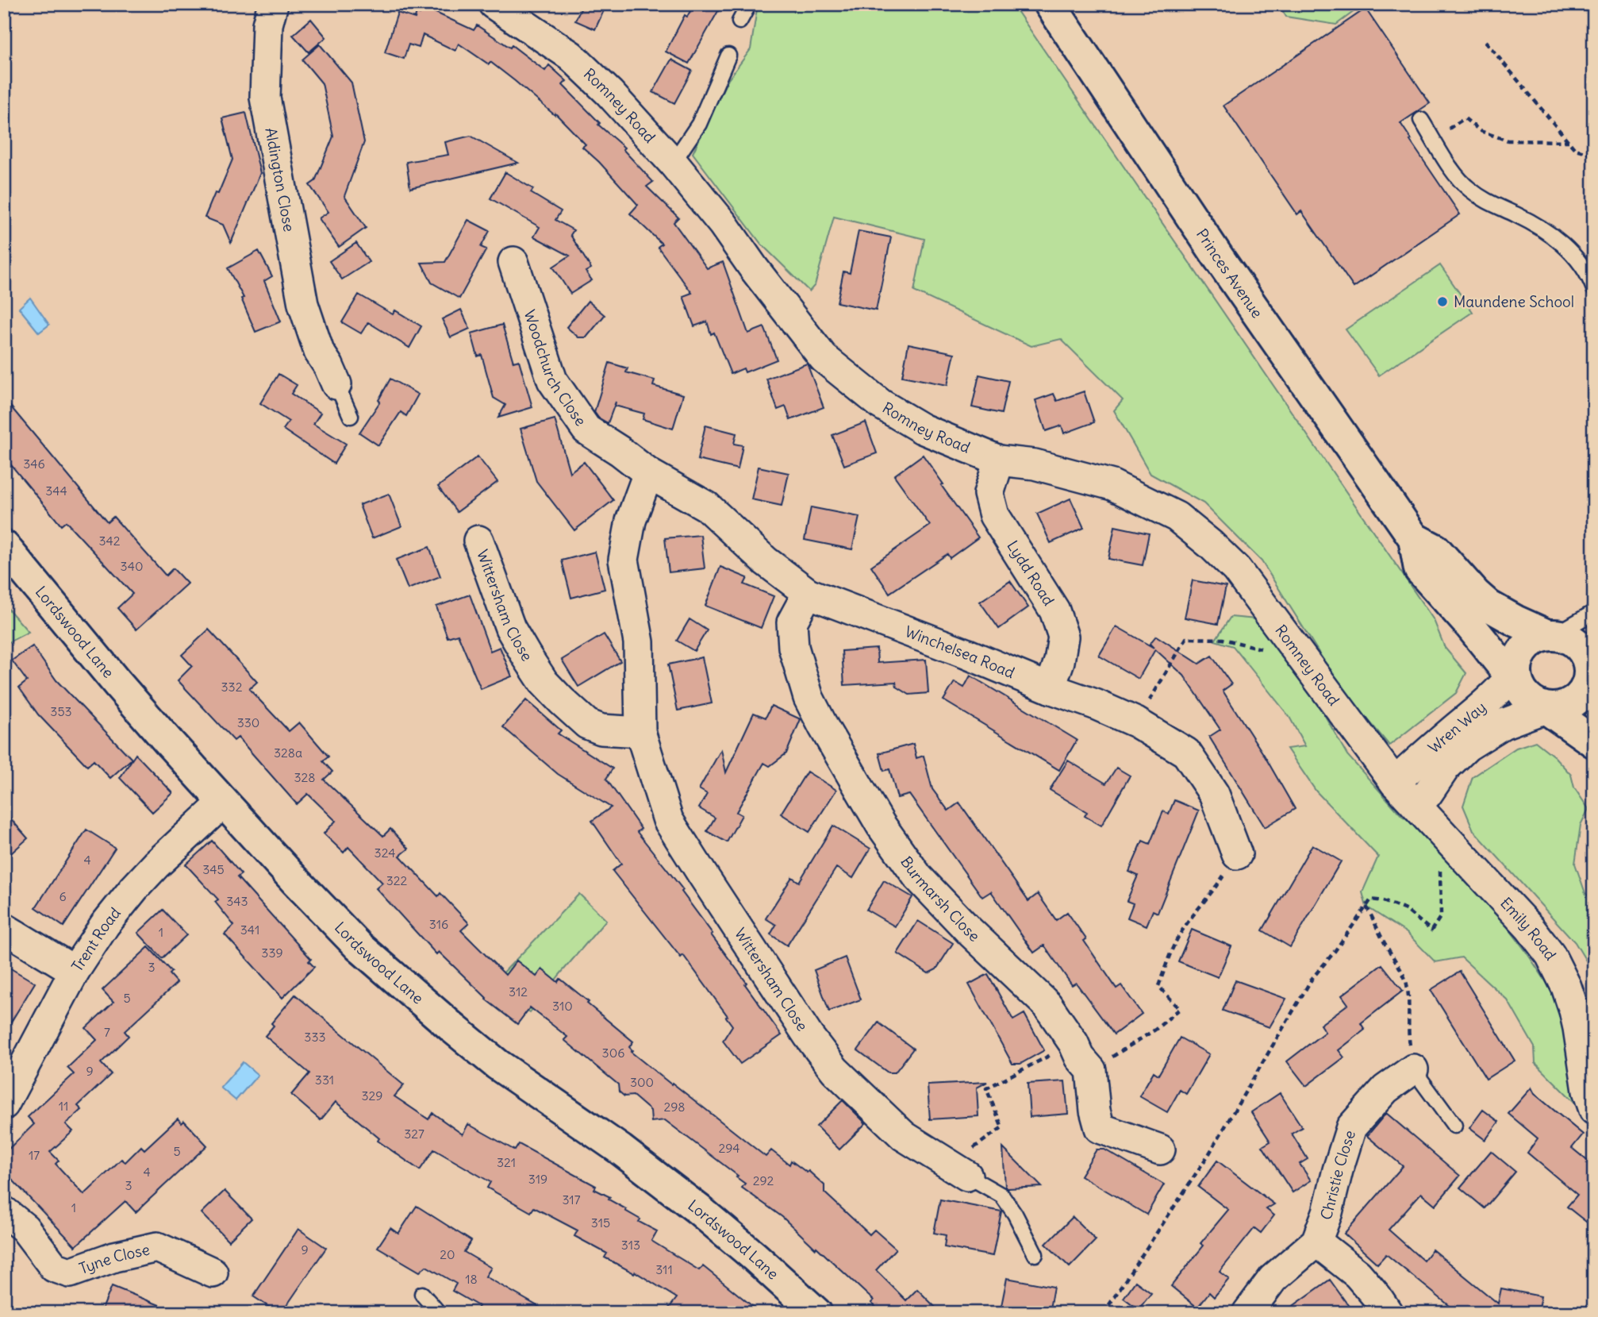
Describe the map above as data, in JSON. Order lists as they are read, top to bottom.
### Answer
{
  "streets": {
    "street": [
      "Romney Road",
      "Aldington Close",
      "Princes Avenue",
      "Woodchurch Close",
      "Lydd Road",
      "Wittersham Close",
      "Lordswood Lane",
      "Winchelsea Road",
      "Wren Way",
      "Burmarsh Close",
      "Emily Road",
      "Trent Road",
      "Christie Close",
      "Tyne Close"
    ]
  },
  "crossings": [
    ["Romney Road", "Lydd Road"],
    ["Romney Road", "Wren Way"],
    ["Romney Road", "Emily Road"],
    ["Princes Avenue", "Wren Way"],
    ["Woodchurch Close", "Wittersham Close"],
    ["Woodchurch Close", "Winchelsea Road"],
    ["Lydd Road", "Winchelsea Road"],
    ["Wittersham Close", "Winchelsea Road"],
    ["Lordswood Lane", "Trent Road"],
    ["Winchelsea Road", "Burmarsh Close"],
    ["Wren Way", "Emily Road"]
  ],
  "places": ["Maundene School"],
  "house_numbers": [
    "346",
    "344",
    "342",
    "340",
    "332",
    "353",
    "330",
    "328a",
    "328",
    "324",
    "4",
    "345",
    "322",
    "6",
    "343",
    "316",
    "341",
    "1",
    "339",
    "3",
    "312",
    "5",
    "310",
    "7",
    "333",
    "306",
    "9",
    "331",
    "300",
    "329",
    "11",
    "298",
    "327",
    "294",
    "5",
    "17",
    "321",
    "4",
    "319",
    "292",
    "3",
    "317",
    "1",
    "315",
    "313",
    "9",
    "20",
    "311",
    "18"
  ]
}
